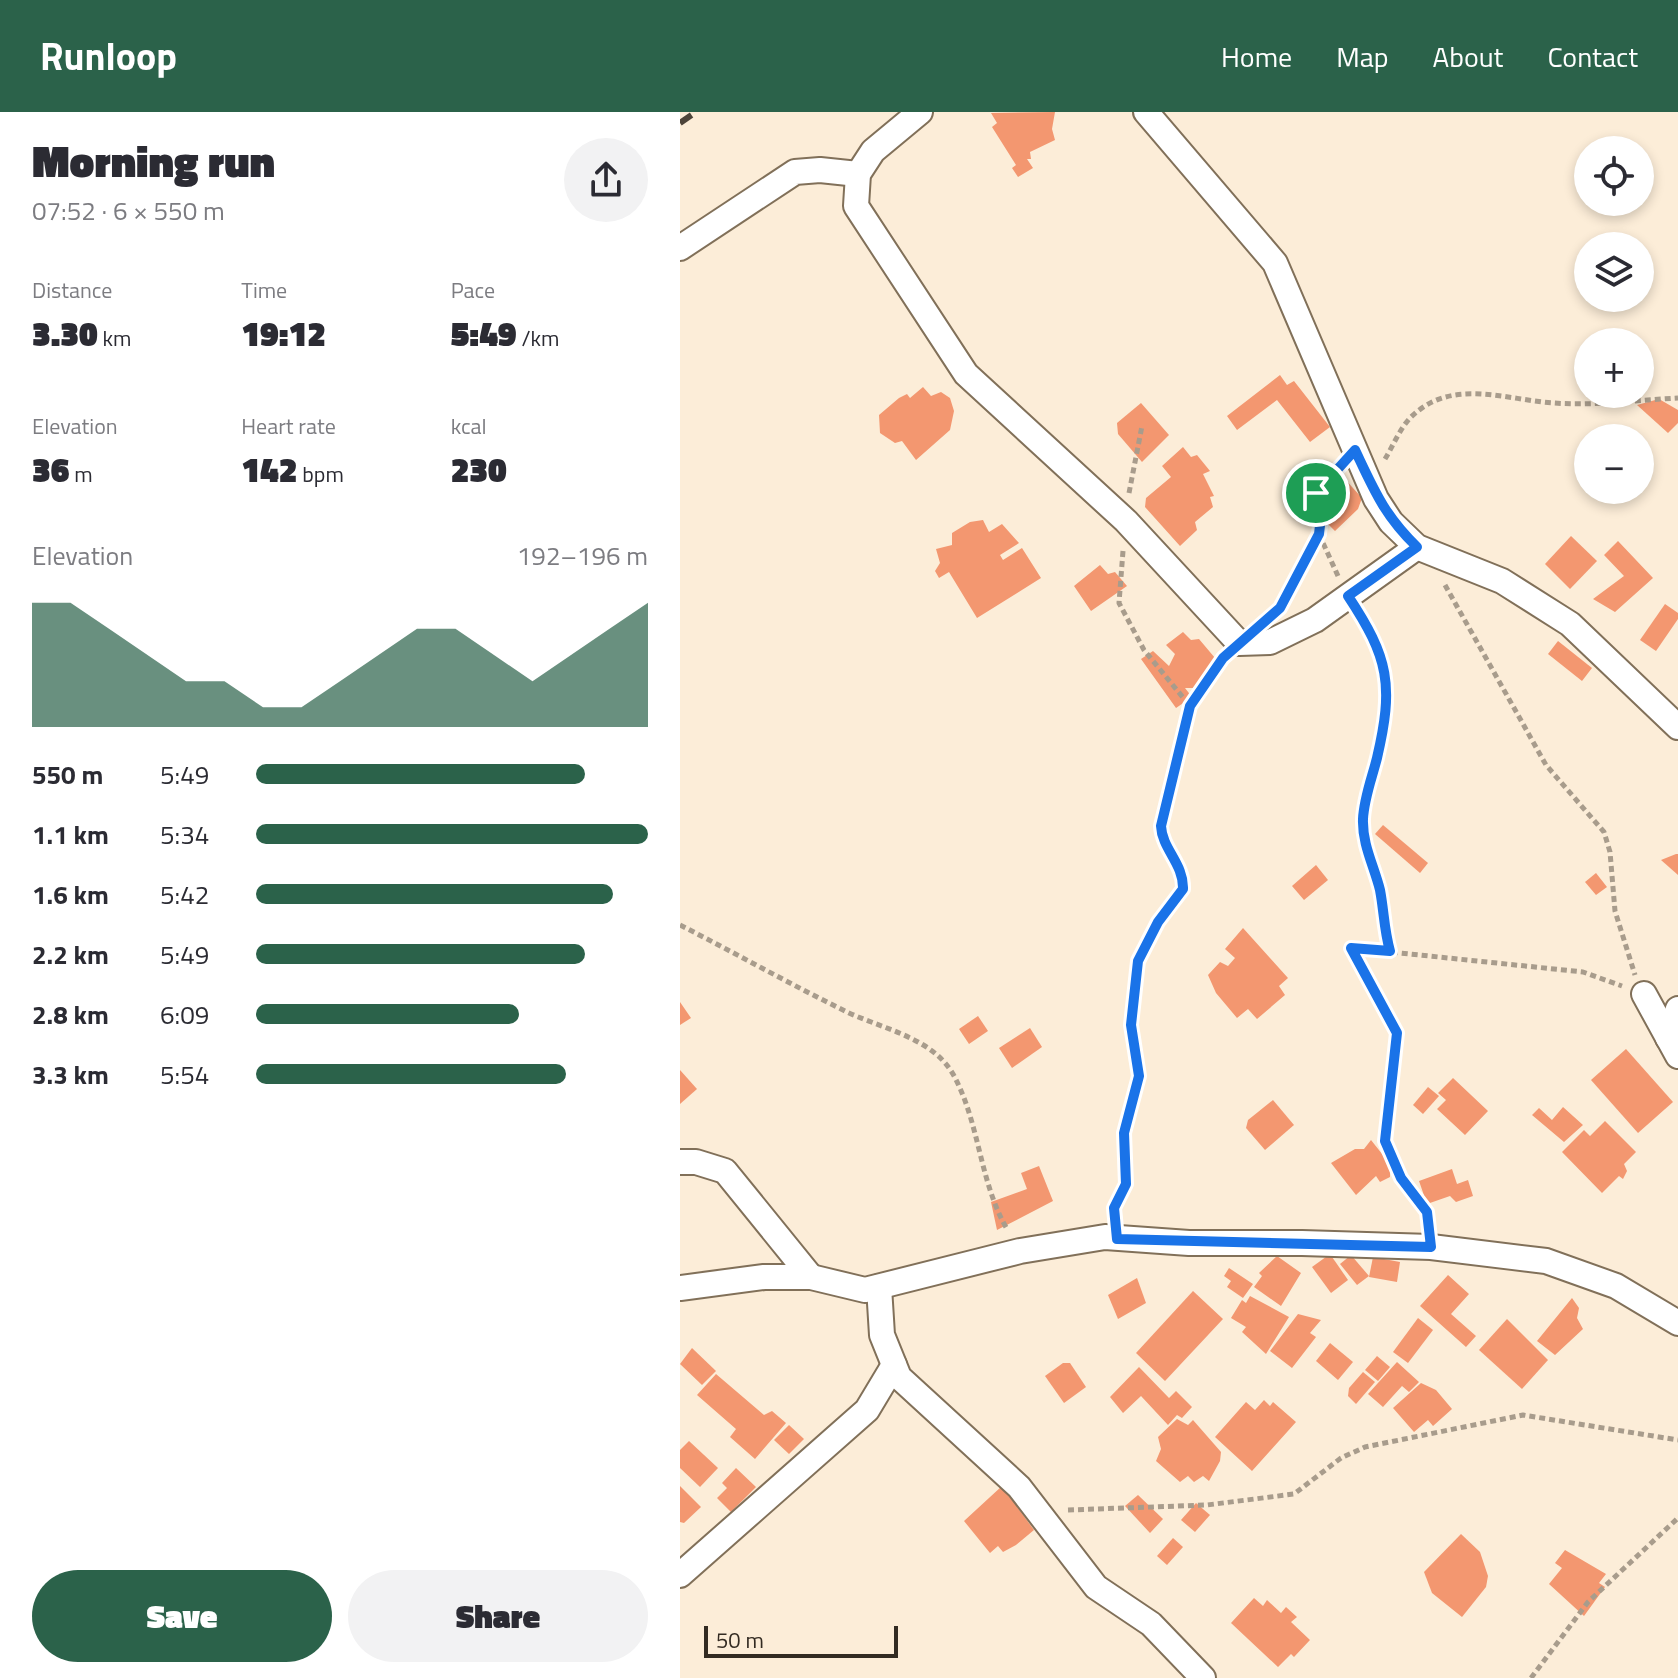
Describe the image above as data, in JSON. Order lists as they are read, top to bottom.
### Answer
{
  "scale_bar": "50 m",
  "page": {
    "header": "Runloop",
    "nav": [
      "Home",
      "Map",
      "About",
      "Contact"
    ],
    "heading": ["Morning run", "07:52 · 6 × 550 m"],
    "map_buttons": ["+", "−"],
    "stats": [
      ["Distance", "3.30 km"],
      ["Time", "19:12"],
      ["Pace", "5:49 /km"],
      ["Elevation", "36 m"],
      ["Heart rate", "142 bpm"],
      ["kcal", "230"]
    ],
    "chart": ["Elevation", "192–196 m"],
    "list": [
      {
        "name": "550 m",
        "note": "5:49"
      },
      {
        "name": "1.1 km",
        "note": "5:34"
      },
      {
        "name": "1.6 km",
        "note": "5:42"
      },
      {
        "name": "2.2 km",
        "note": "5:49"
      },
      {
        "name": "2.8 km",
        "note": "6:09"
      },
      {
        "name": "3.3 km",
        "note": "5:54"
      }
    ],
    "buttons": ["Save", "Share"],
    "scale": "50 m"
  }
}
